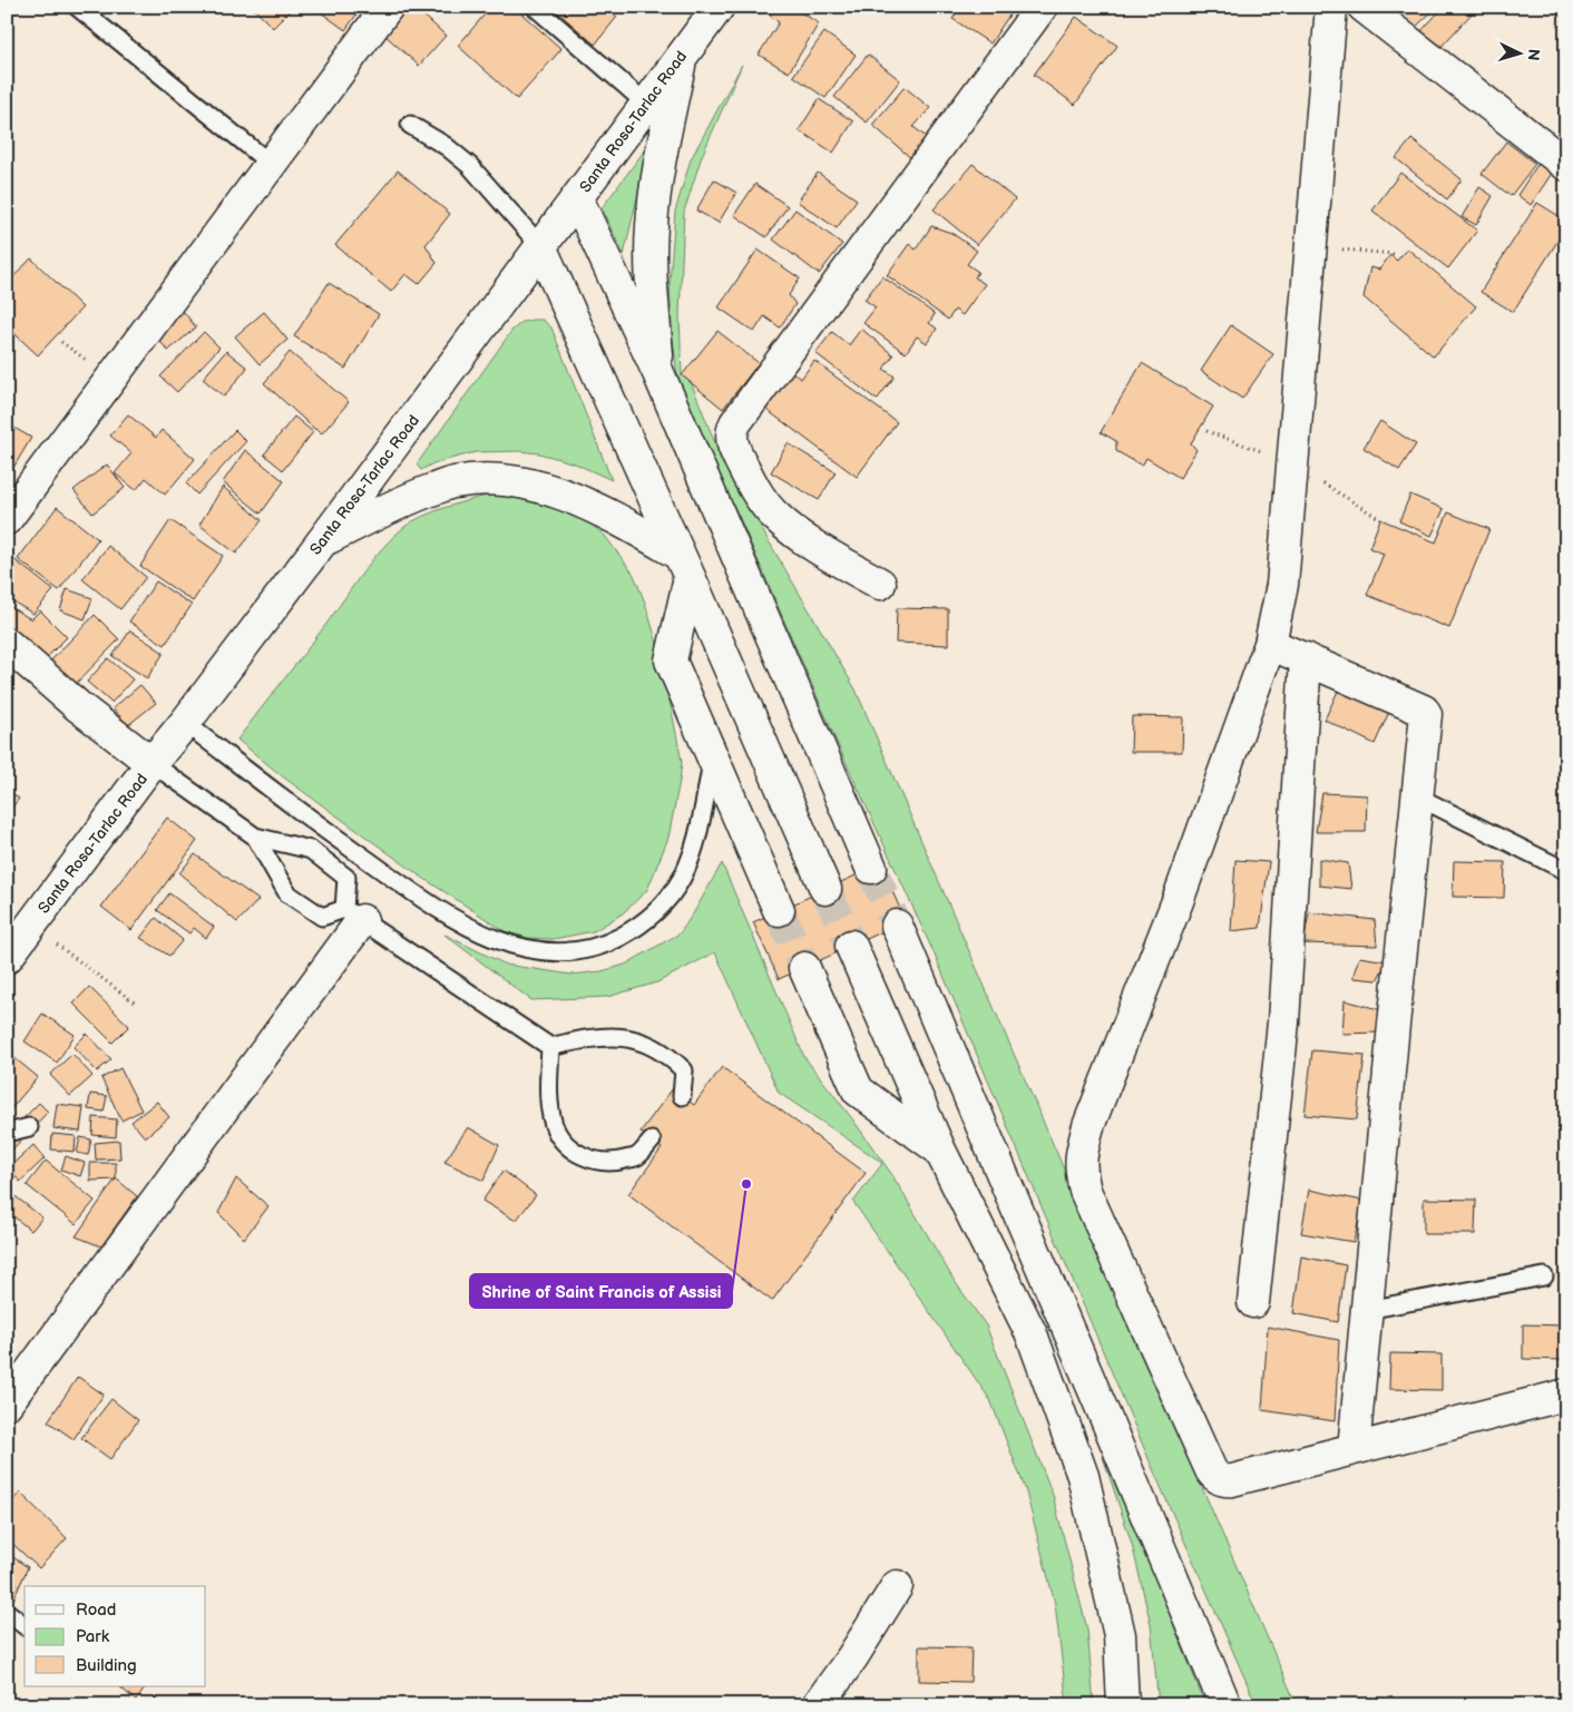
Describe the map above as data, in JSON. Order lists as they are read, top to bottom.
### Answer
{
  "streets": {
    "main road": ["Santa Rosa-Tarlac Road"]
  },
  "places": ["Shrine of Saint Francis of Assisi"],
  "legend": ["Road", "Park", "Building"],
  "north": "right"
}
